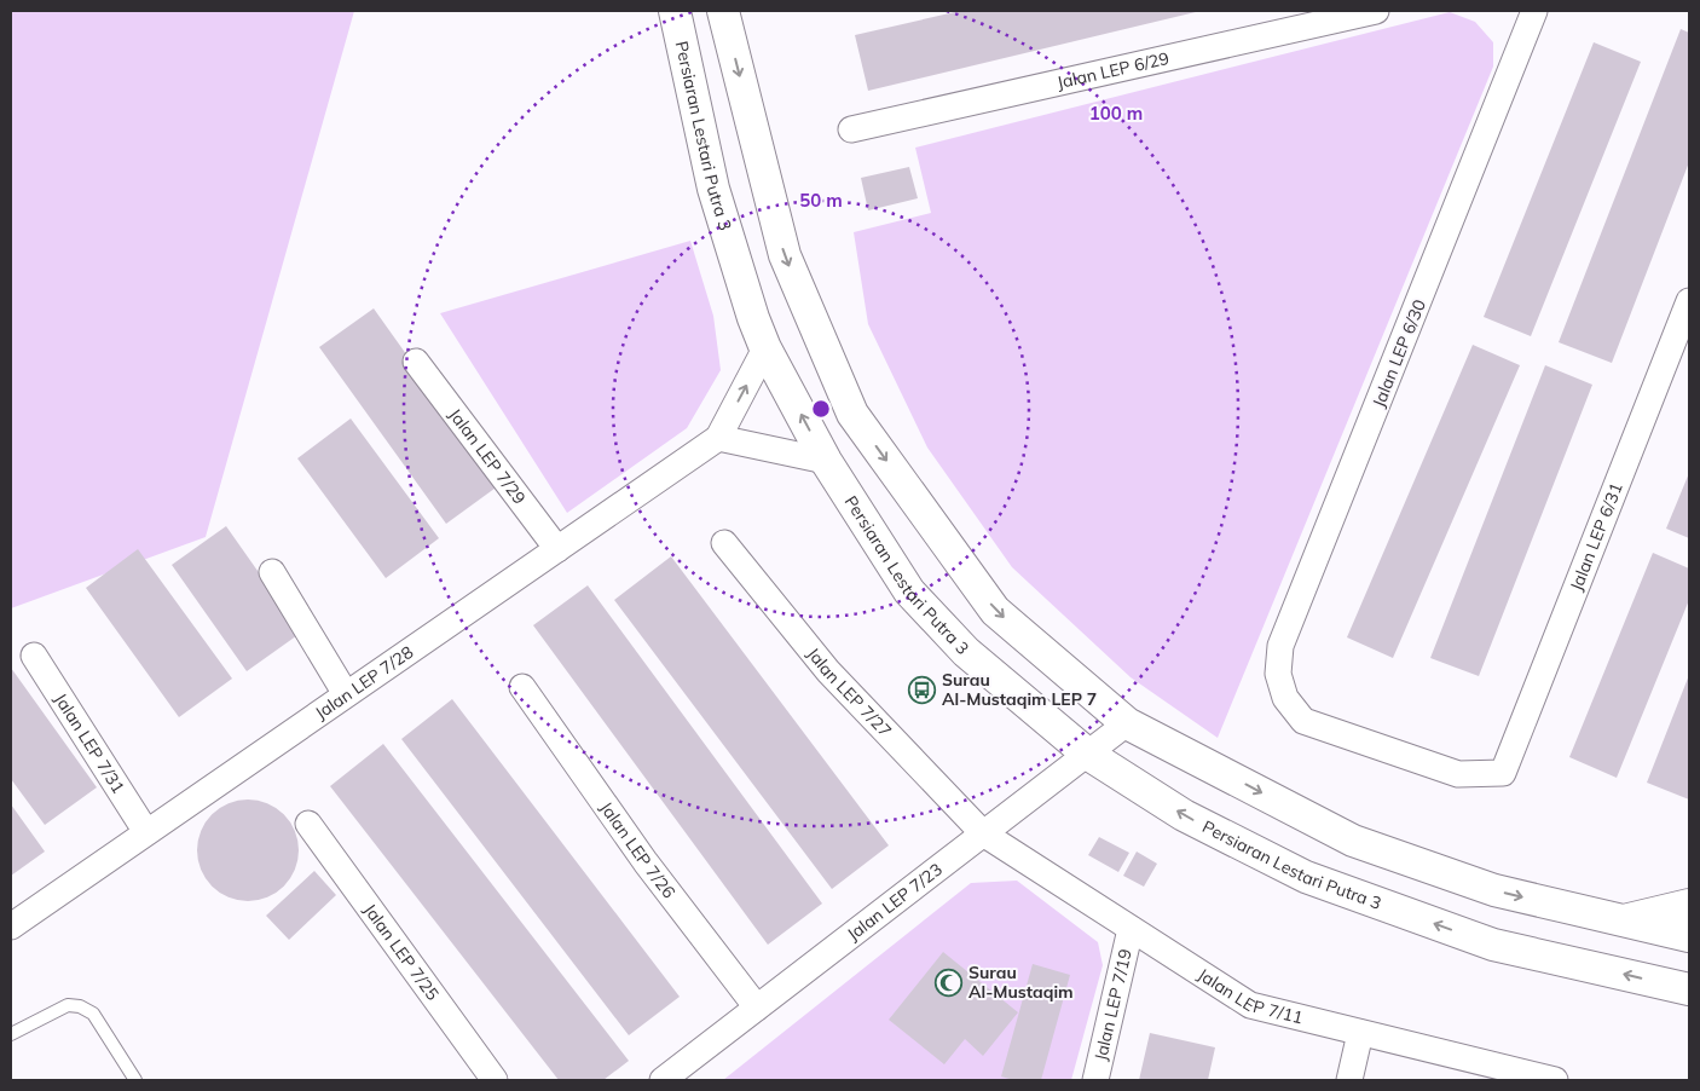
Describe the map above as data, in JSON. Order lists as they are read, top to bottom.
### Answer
{
  "streets": {
    "street": [
      "Jalan LEP 6/29",
      "Persiaran Lestari Putra 3",
      "Jalan LEP 6/30",
      "Jalan LEP 7/29",
      "Jalan LEP 6/31",
      "Jalan LEP 7/28",
      "Jalan LEP 7/27",
      "Jalan LEP 7/31",
      "Jalan LEP 7/26",
      "Jalan LEP 7/23",
      "Jalan LEP 7/25",
      "Jalan LEP 7/11",
      "Jalan LEP 7/19"
    ]
  },
  "crossings": [
    ["Persiaran Lestari Putra 3", "Jalan LEP 7/23"],
    ["Jalan LEP 6/30", "Jalan LEP 6/31"],
    ["Jalan LEP 7/29", "Jalan LEP 7/28"],
    ["Jalan LEP 7/28", "Jalan LEP 7/31"],
    ["Jalan LEP 7/27", "Jalan LEP 7/23"],
    ["Jalan LEP 7/27", "Jalan LEP 7/11"],
    ["Jalan LEP 7/26", "Jalan LEP 7/23"],
    ["Jalan LEP 7/23", "Jalan LEP 7/11"],
    ["Jalan LEP 7/11", "Jalan LEP 7/19"]
  ],
  "places": {
    "bus stop": ["Surau Al-Mustaqim LEP 7"],
    "mosque": ["Surau Al-Mustaqim"]
  },
  "rings": ["100 m", "50 m"]
}
